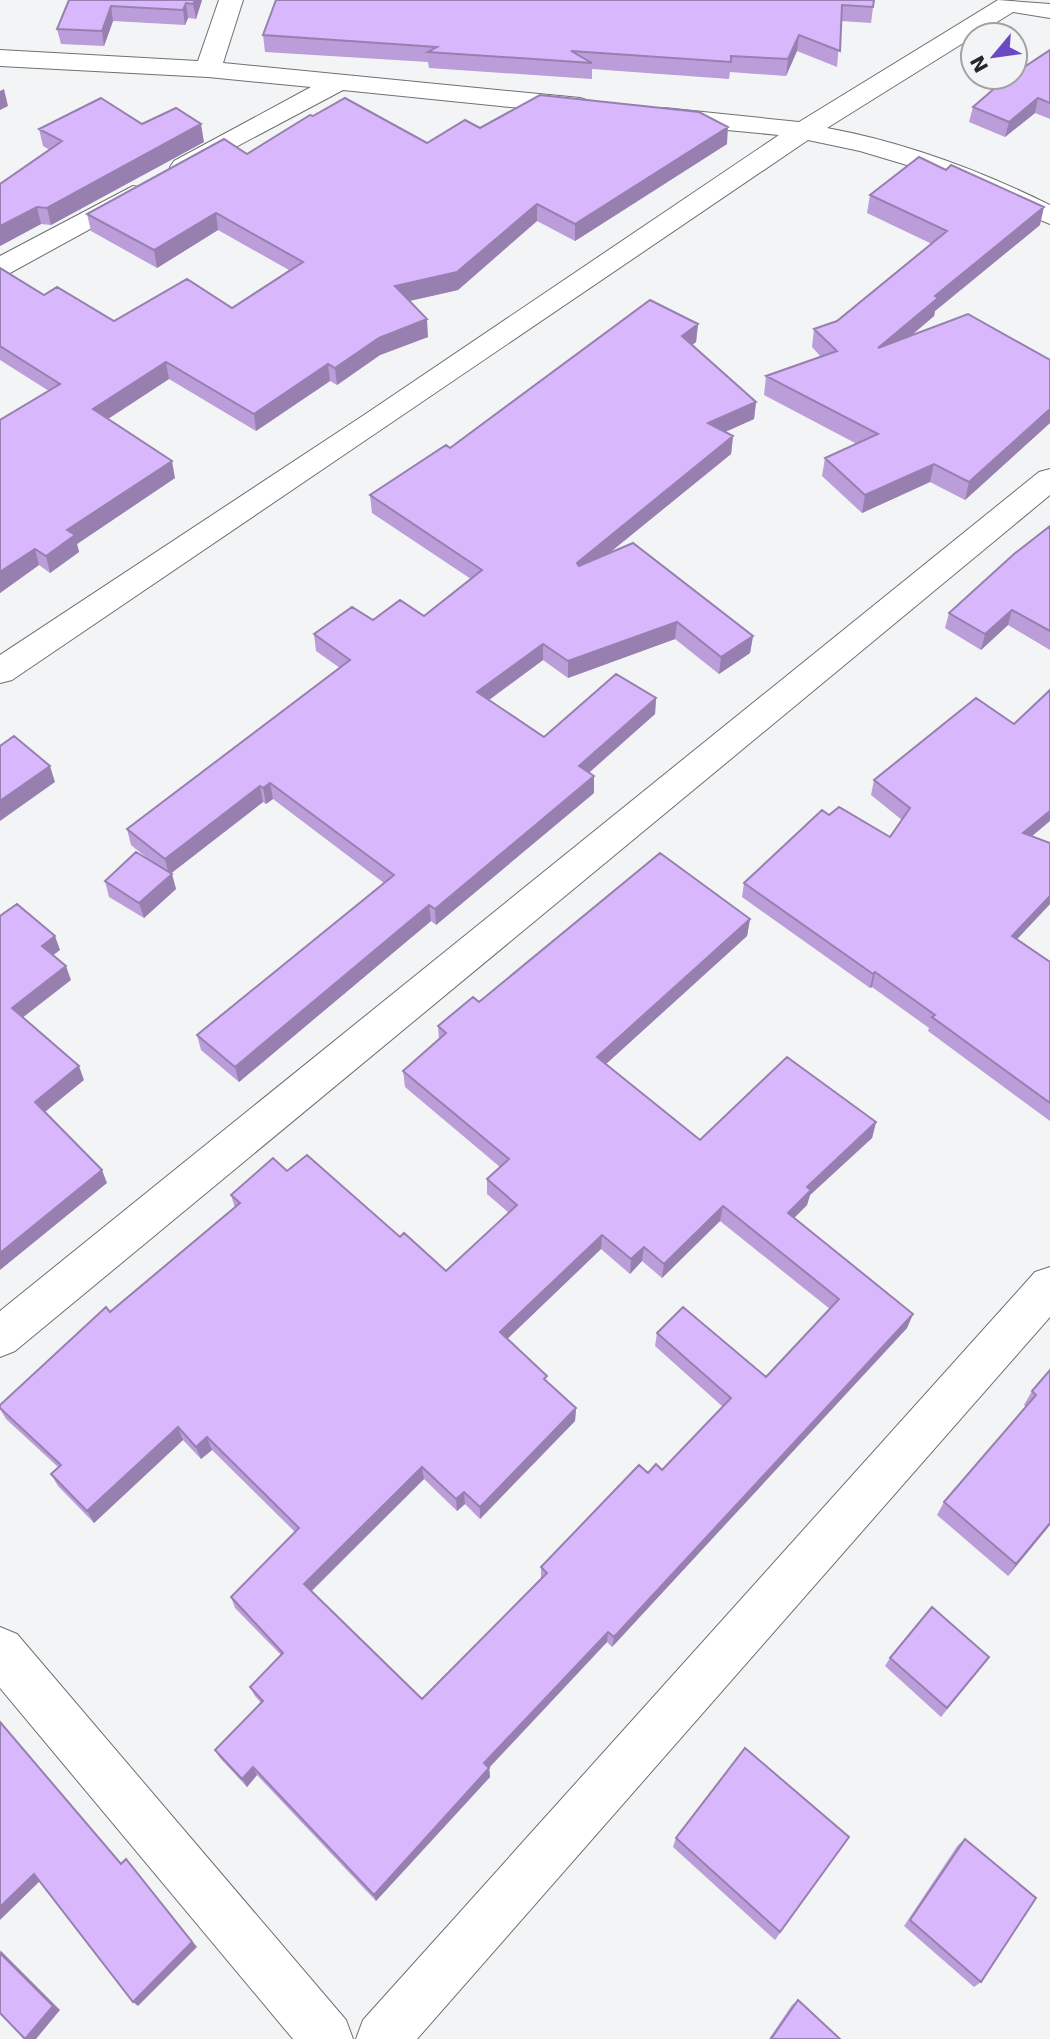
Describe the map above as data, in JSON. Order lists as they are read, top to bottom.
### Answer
{
  "north": "bottom left"
}
